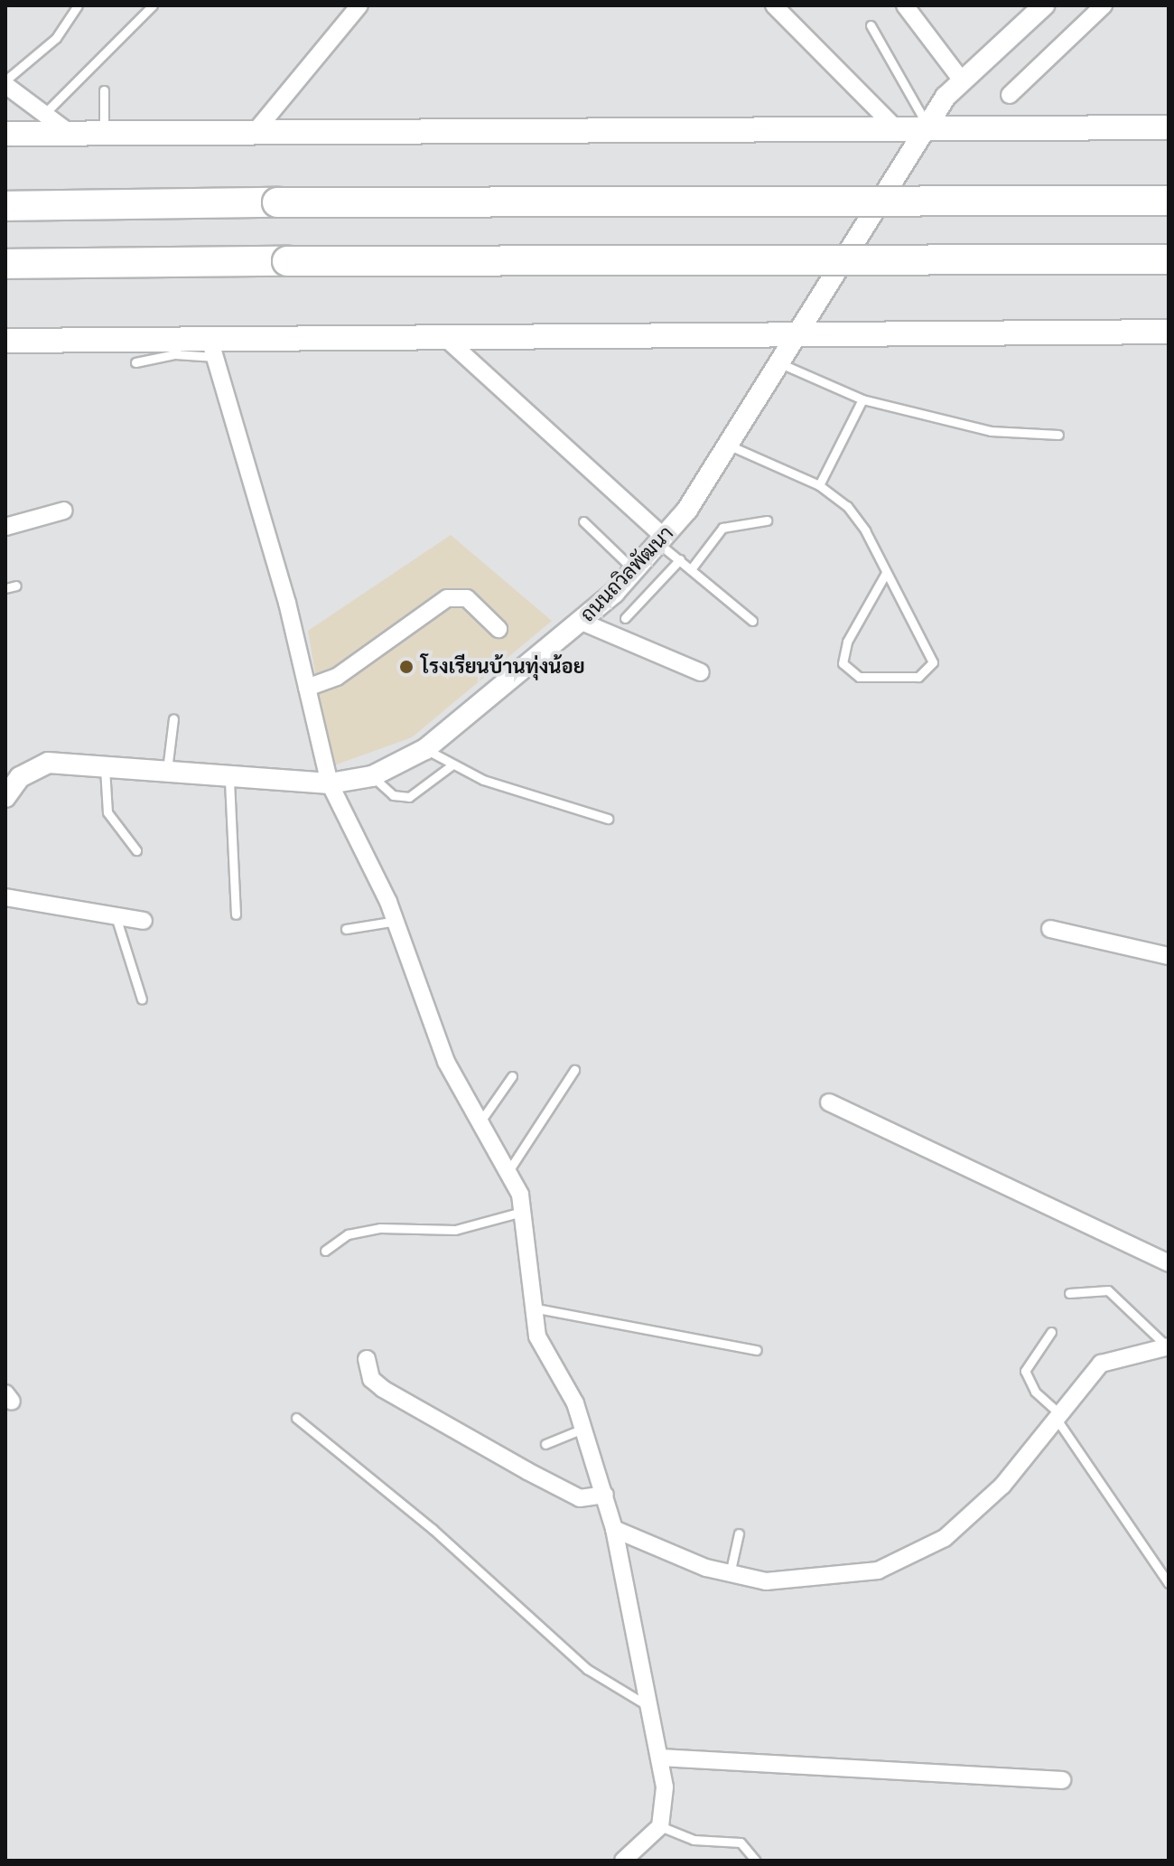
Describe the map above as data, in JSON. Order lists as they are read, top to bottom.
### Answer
{
  "streets": {
    "street": ["ถนนถวิลพัฒนา"]
  },
  "places": ["โรงเรียนบ้านทุ่งน้อย"]
}
